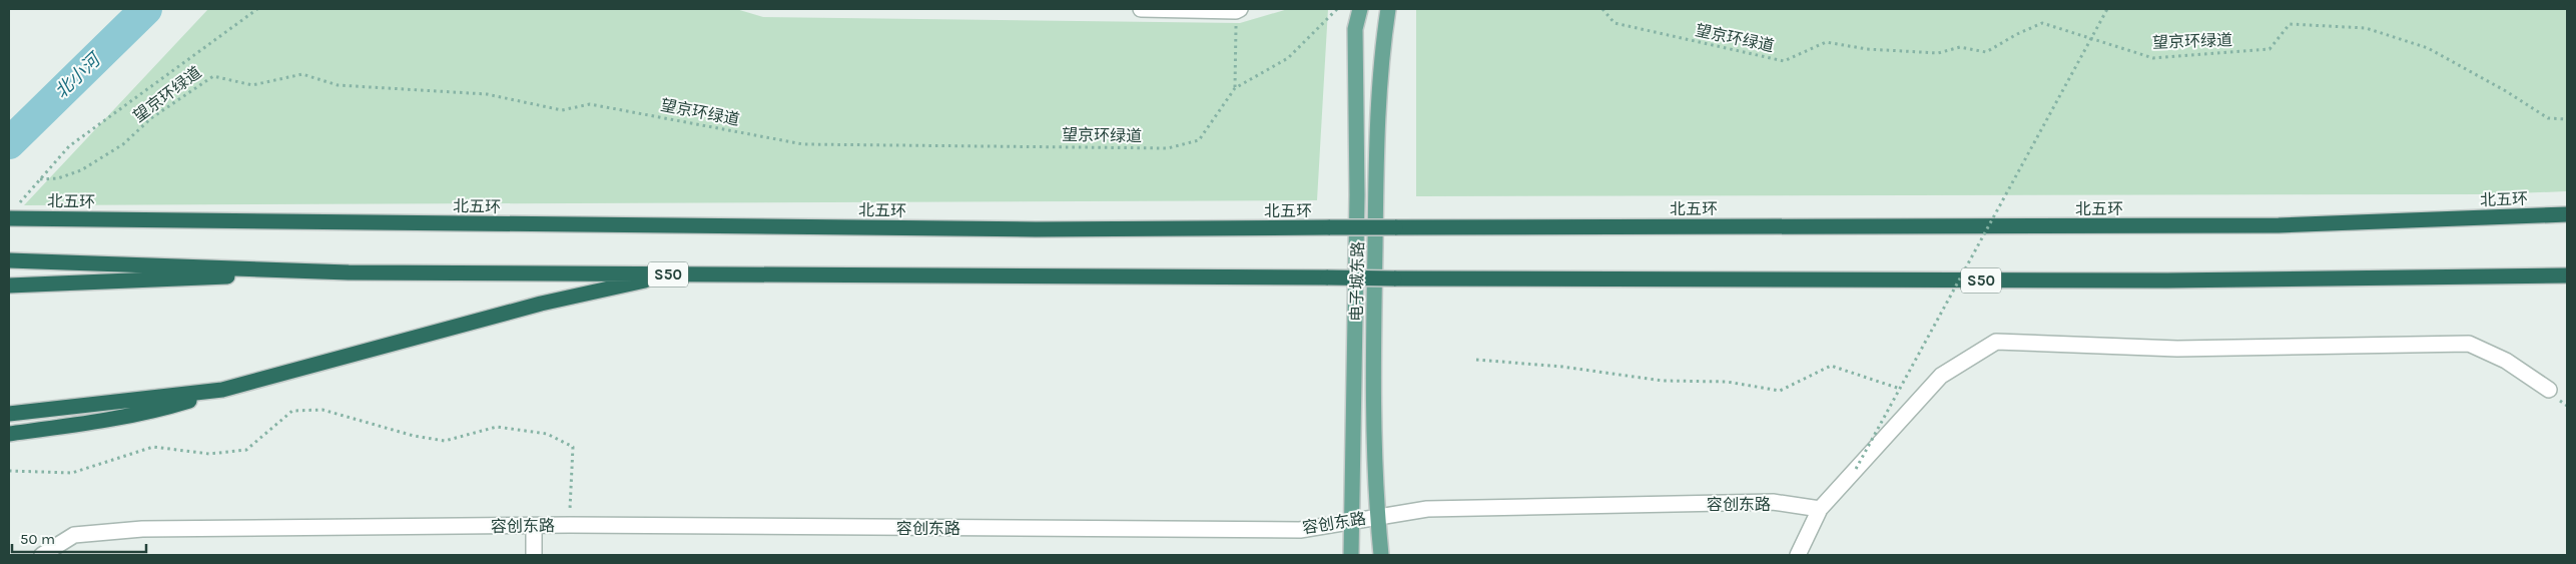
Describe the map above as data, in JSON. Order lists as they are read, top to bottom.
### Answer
{
  "streets": {
    "highway": ["北五环", "S50"],
    "main road": ["电子城东路"],
    "street": ["容创东路"],
    "path": ["望京环绿道"]
  },
  "crossings": [
    ["电子城东路", "容创东路"]
  ],
  "water": ["北小河"],
  "scale_bar": "50 m"
}
